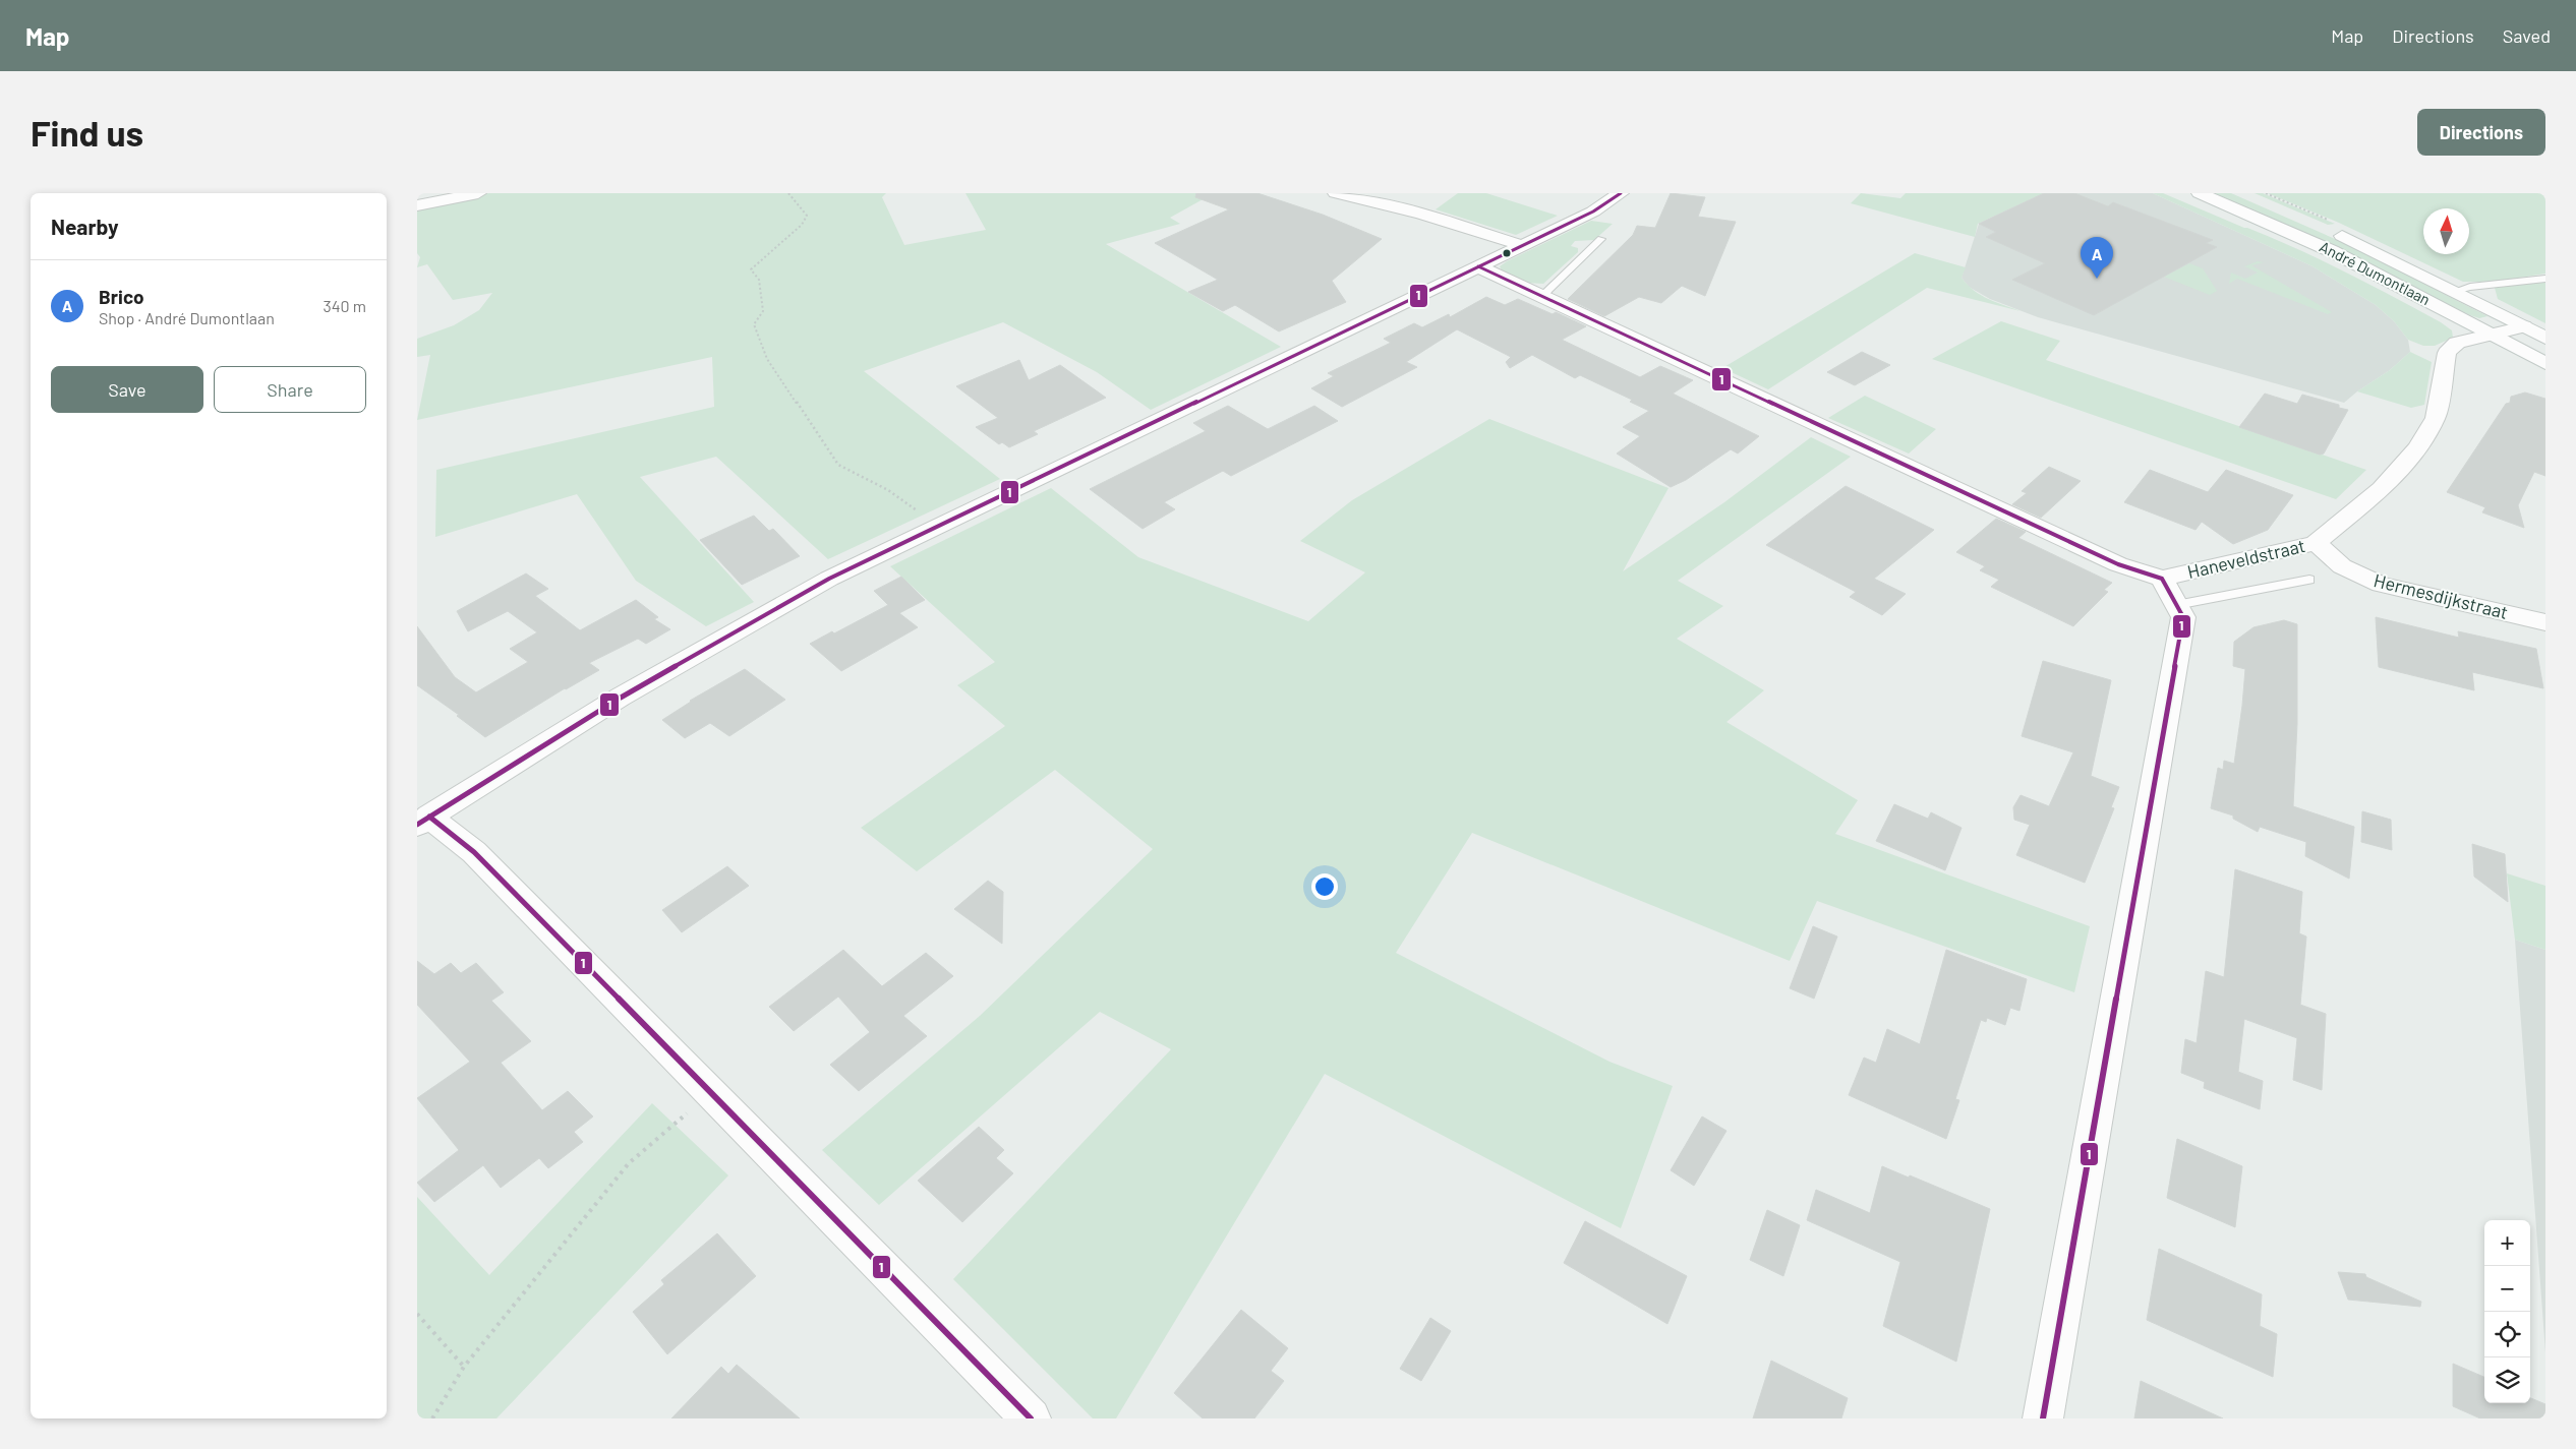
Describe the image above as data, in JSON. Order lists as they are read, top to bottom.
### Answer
{
  "streets": {
    "street": ["André Dumontlaan", "Haneveldstraat", "Hermesdijkstraat"]
  },
  "crossings": [
    ["André Dumontlaan", "Haneveldstraat"],
    ["Haneveldstraat", "Hermesdijkstraat"]
  ],
  "lines": ["transit line 1"],
  "north": "top",
  "page": {
    "header": "Map",
    "nav": ["Map", "Directions", "Saved"],
    "buttons": [
      "Directions",
      ["Save", "Share"]
    ],
    "title": "Find us",
    "heading": "Nearby",
    "pins": "A",
    "list": [
      {
        "mark": "A",
        "name": "Brico",
        "note": "Shop · André Dumontlaan",
        "value": "340 m"
      }
    ],
    "map_buttons": ["+", "−"]
  }
}
